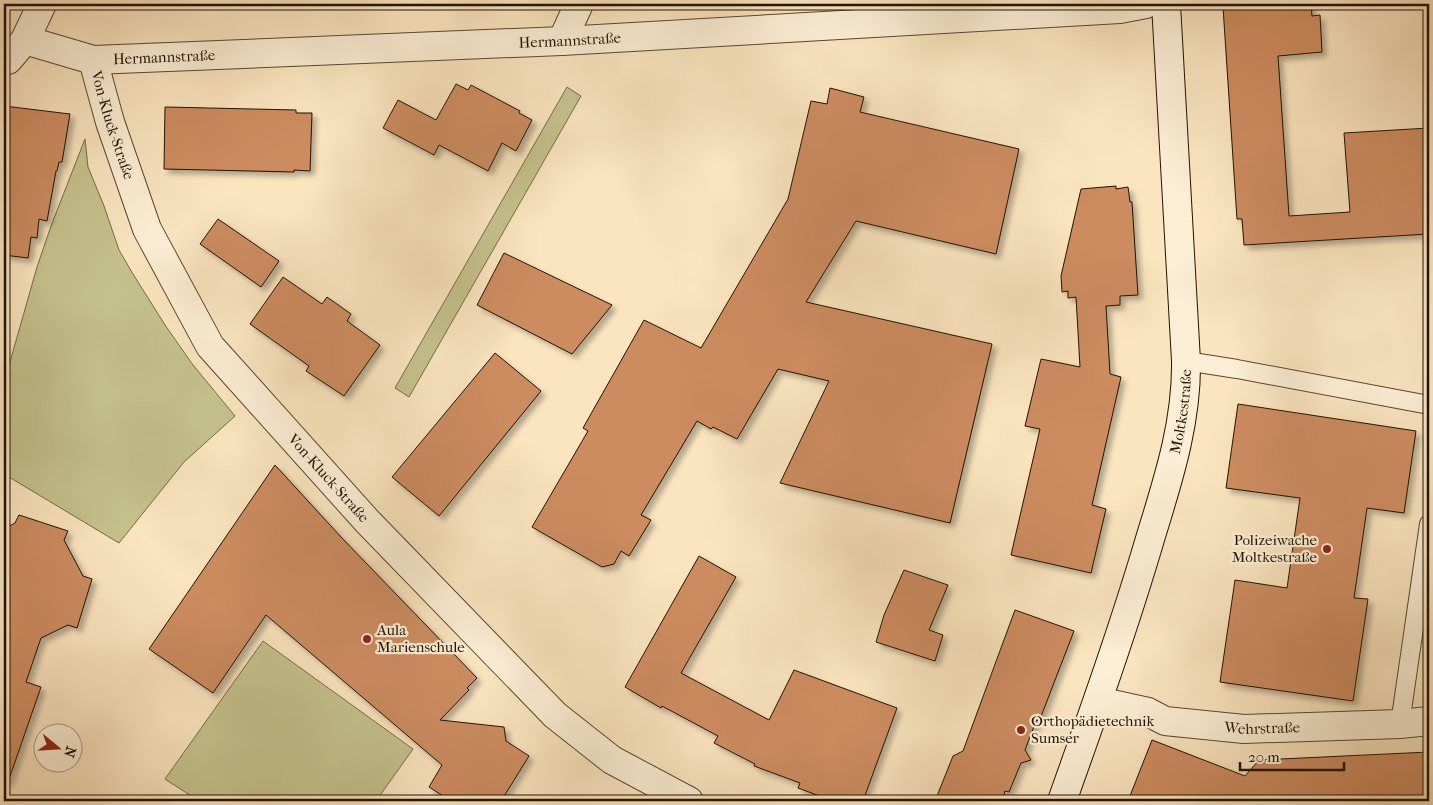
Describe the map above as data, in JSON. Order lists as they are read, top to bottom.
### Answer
{
  "streets": {
    "street": [
      "Hermannstraße",
      "Von-Kluck-Straße",
      "Moltkestraße",
      "Wehrstraße"
    ]
  },
  "crossings": [
    ["Hermannstraße", "Von-Kluck-Straße"],
    ["Moltkestraße", "Wehrstraße"]
  ],
  "places": ["Polizeiwache Moltkestraße", "Aula Marienschule", "Orthopädietechnik Sumser"],
  "scale_bar": "20 m",
  "north": "right"
}
